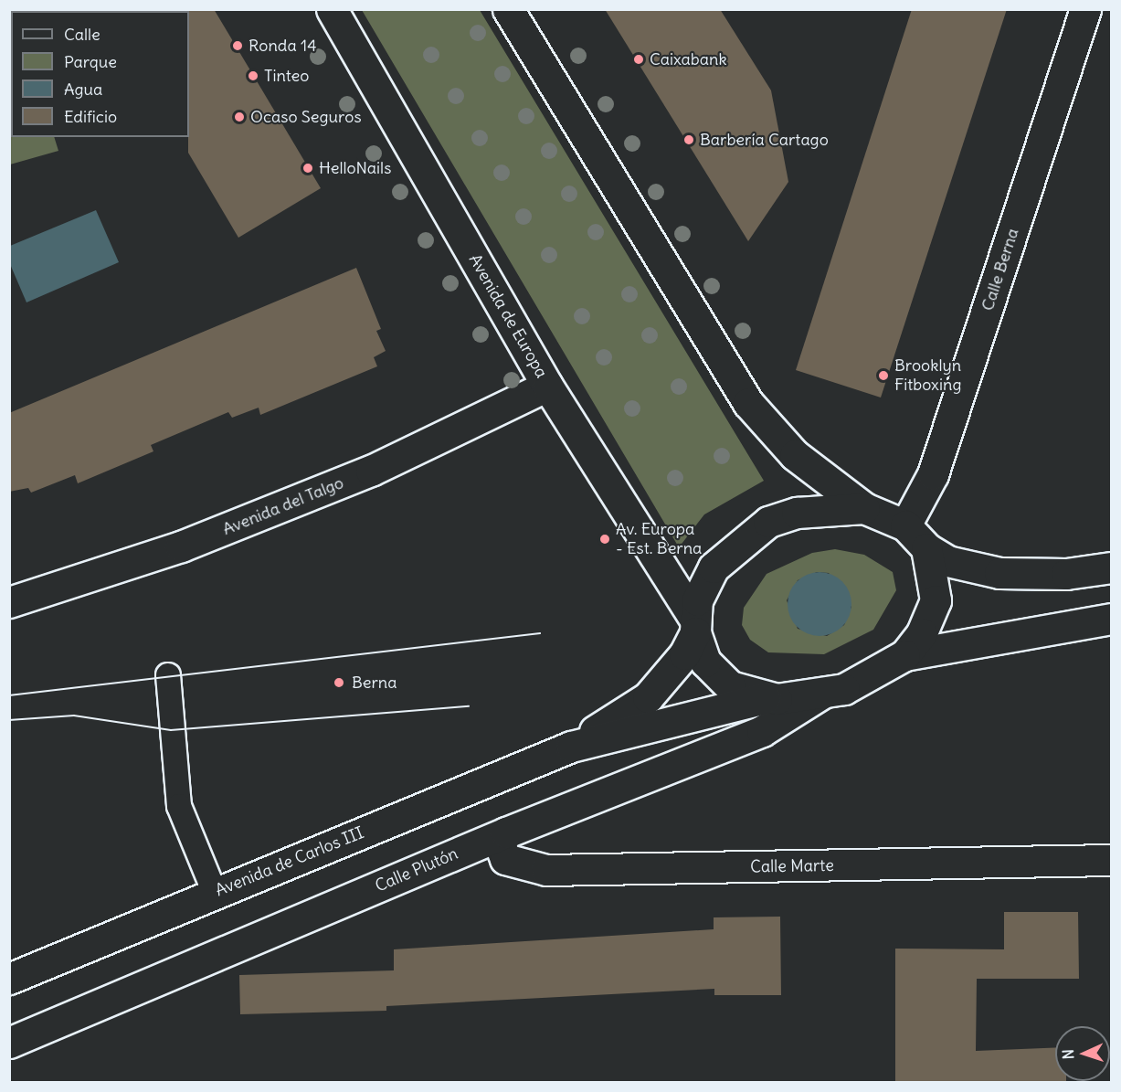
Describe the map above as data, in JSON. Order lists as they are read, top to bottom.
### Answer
{
  "streets": {
    "street": [
      "Calle Berna",
      "Avenida de Europa",
      "Avenida del Talgo",
      "Avenida de Carlos III",
      "Calle Marte",
      "Calle Plutón"
    ]
  },
  "crossings": [
    ["Avenida de Europa", "Avenida del Talgo"],
    ["Avenida de Europa", "Avenida de Carlos III"],
    ["Calle Marte", "Calle Plutón"]
  ],
  "places": [
    "Ronda 14",
    "Caixabank",
    "Tinteo",
    "Ocaso Seguros",
    "Barbería Cartago",
    "HelloNails",
    "Brooklyn Fitboxing",
    "Av. Europa - Est. Berna",
    "Berna"
  ],
  "legend": [
    "Calle",
    "Parque",
    "Agua",
    "Edificio"
  ],
  "north": "left"
}
